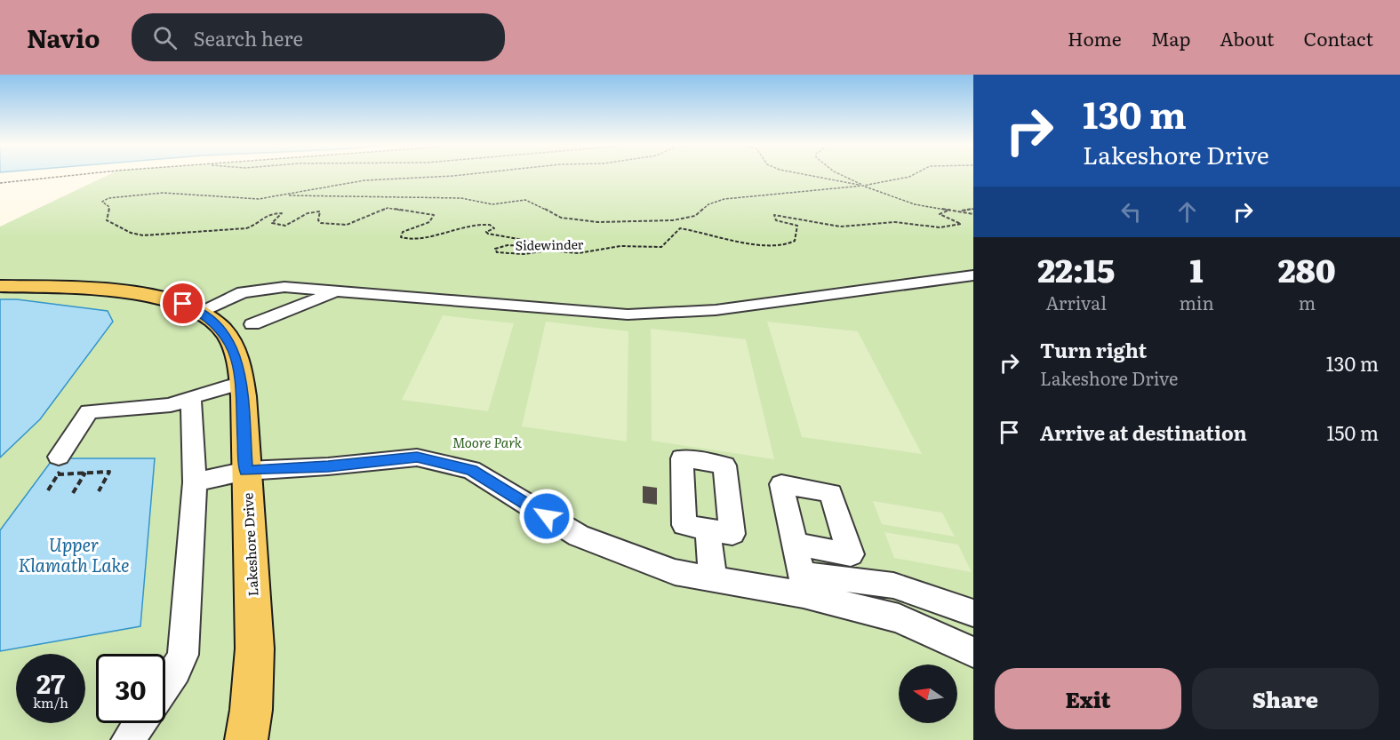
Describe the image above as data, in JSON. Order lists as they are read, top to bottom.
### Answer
{
  "streets": {
    "main road": ["Lakeshore Drive"],
    "path": ["Sidewinder"]
  },
  "water": ["Upper Klamath Lake"],
  "parks": ["Moore Park"],
  "north": "left",
  "page": {
    "header": "Navio",
    "search": "Search here",
    "nav": [
      "Home",
      "Map",
      "About",
      "Contact"
    ],
    "turn": ["130 m", "Lakeshore Drive"],
    "eta": [
      "22:15",
      "Arrival",
      "1",
      "min",
      "280",
      "m"
    ],
    "list": [
      {
        "name": "Turn right",
        "note": "Lakeshore Drive",
        "value": "130 m"
      },
      {
        "name": "Arrive at destination",
        "value": "150 m"
      }
    ],
    "speed": "27 km/h",
    "limit": "30",
    "buttons": ["Exit", "Share"]
  }
}
